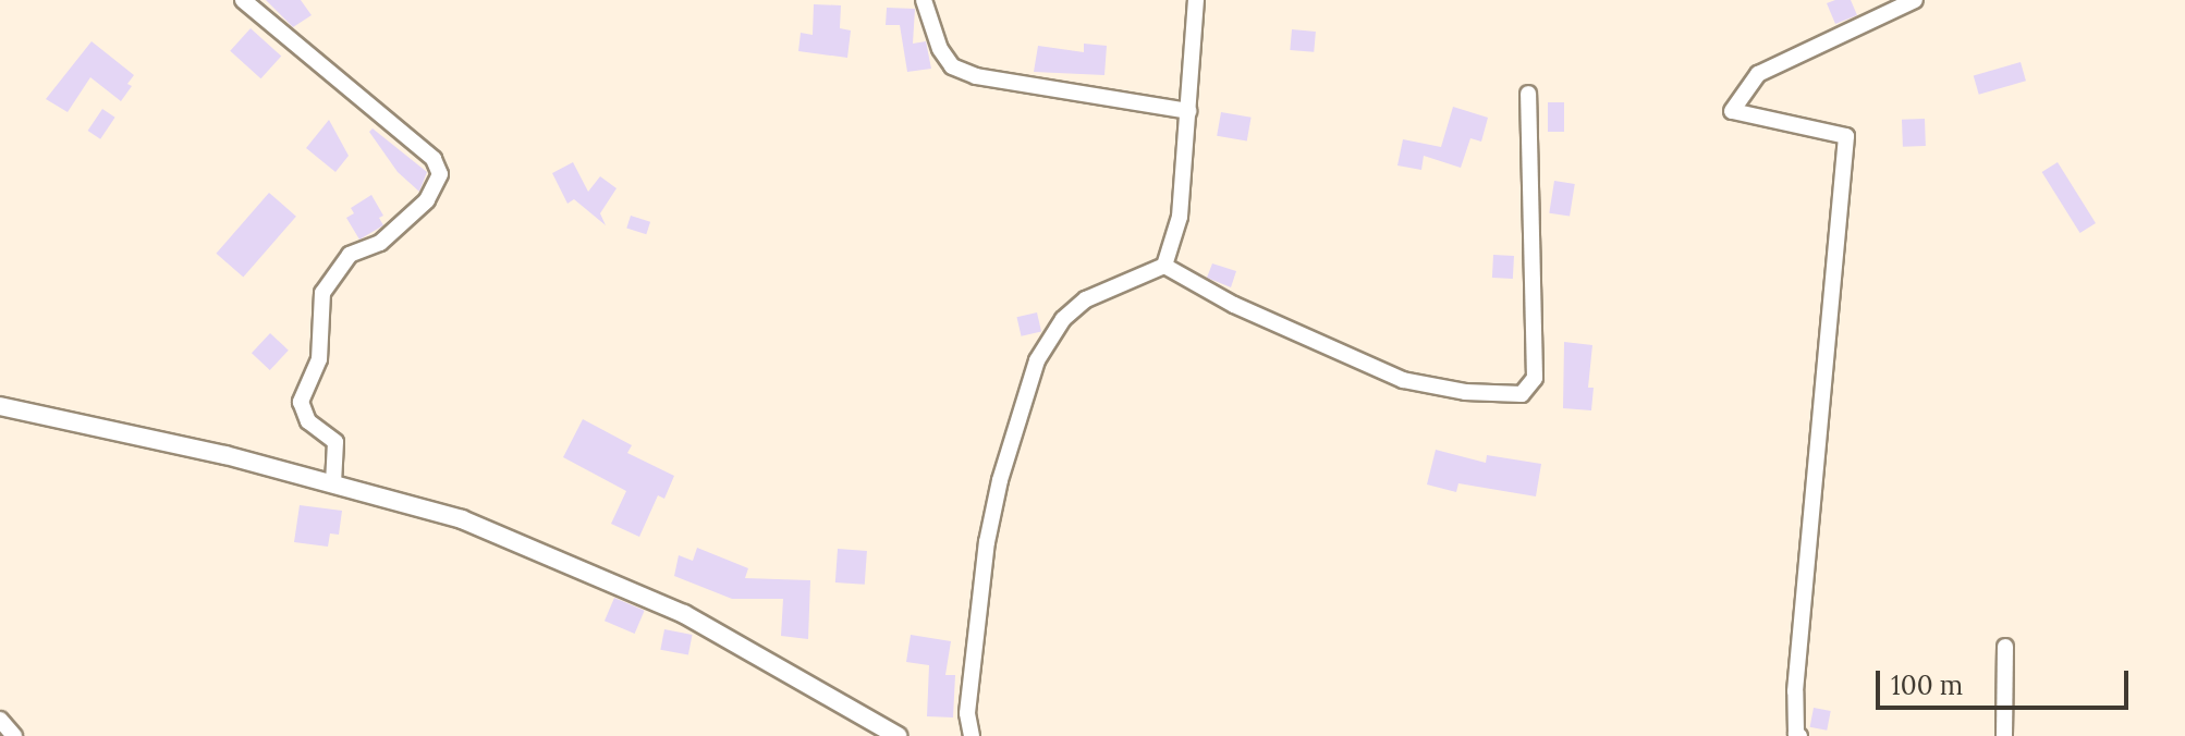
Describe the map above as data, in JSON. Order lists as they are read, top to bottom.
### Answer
{
  "scale_bar": "100 m"
}
